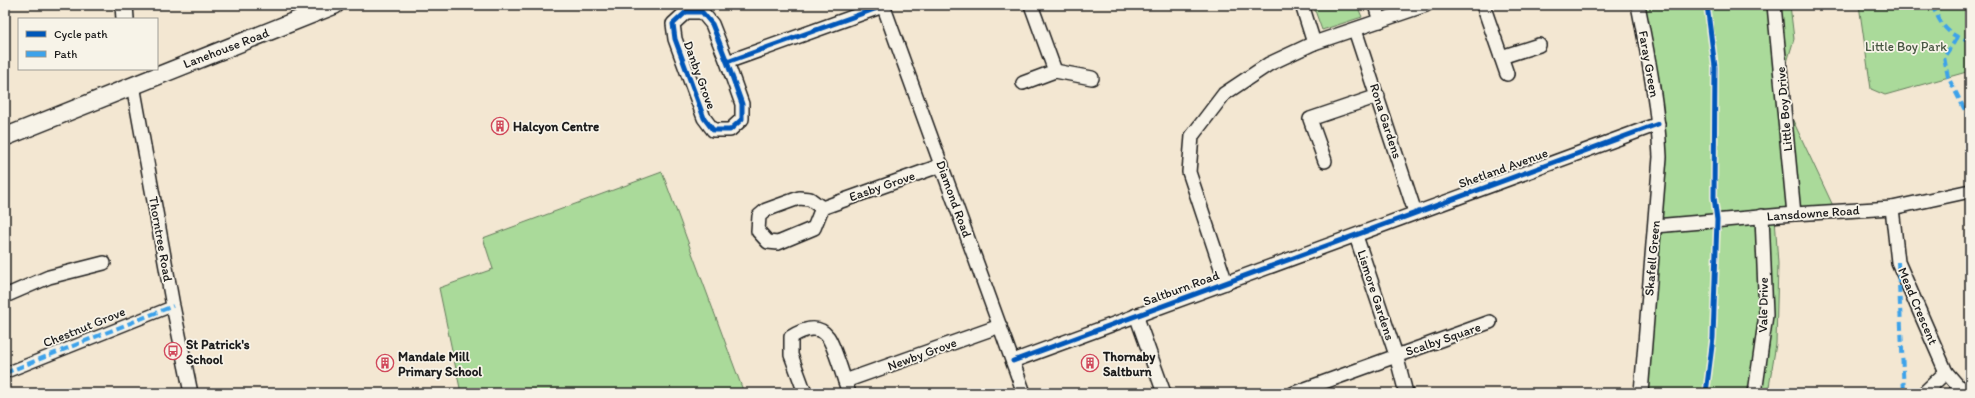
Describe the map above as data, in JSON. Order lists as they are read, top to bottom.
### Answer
{
  "streets": {
    "street": [
      "Lanehouse Road",
      "Faray Green",
      "Danby Grove",
      "Little Boy Drive",
      "Rona Gardens",
      "Shetland Avenue",
      "Easby Grove",
      "Diamond Road",
      "Lansdowne Road",
      "Thorntree Road",
      "Skafell Green",
      "Saltburn Road",
      "Lismore Gardens",
      "Vale Drive",
      "Mead Crescent",
      "Chestnut Grove",
      "Scalby Square",
      "Newby Grove"
    ]
  },
  "crossings": [
    ["Lanehouse Road", "Thorntree Road"],
    ["Faray Green", "Shetland Avenue"],
    ["Faray Green", "Skafell Green"],
    ["Little Boy Drive", "Lansdowne Road"],
    ["Rona Gardens", "Shetland Avenue"],
    ["Shetland Avenue", "Skafell Green"],
    ["Shetland Avenue", "Saltburn Road"],
    ["Shetland Avenue", "Lismore Gardens"],
    ["Easby Grove", "Diamond Road"],
    ["Diamond Road", "Saltburn Road"],
    ["Diamond Road", "Newby Grove"],
    ["Lansdowne Road", "Skafell Green"],
    ["Lansdowne Road", "Vale Drive"],
    ["Lansdowne Road", "Mead Crescent"],
    ["Thorntree Road", "Chestnut Grove"],
    ["Saltburn Road", "Lismore Gardens"],
    ["Lismore Gardens", "Scalby Square"]
  ],
  "parks": ["Little Boy Park"],
  "places": {
    "building": ["Halcyon Centre", "Mandale Mill Primary School", "Thornaby Saltburn"],
    "bus stop": ["St Patrick's School"]
  },
  "legend": ["Cycle path", "Path"]
}
